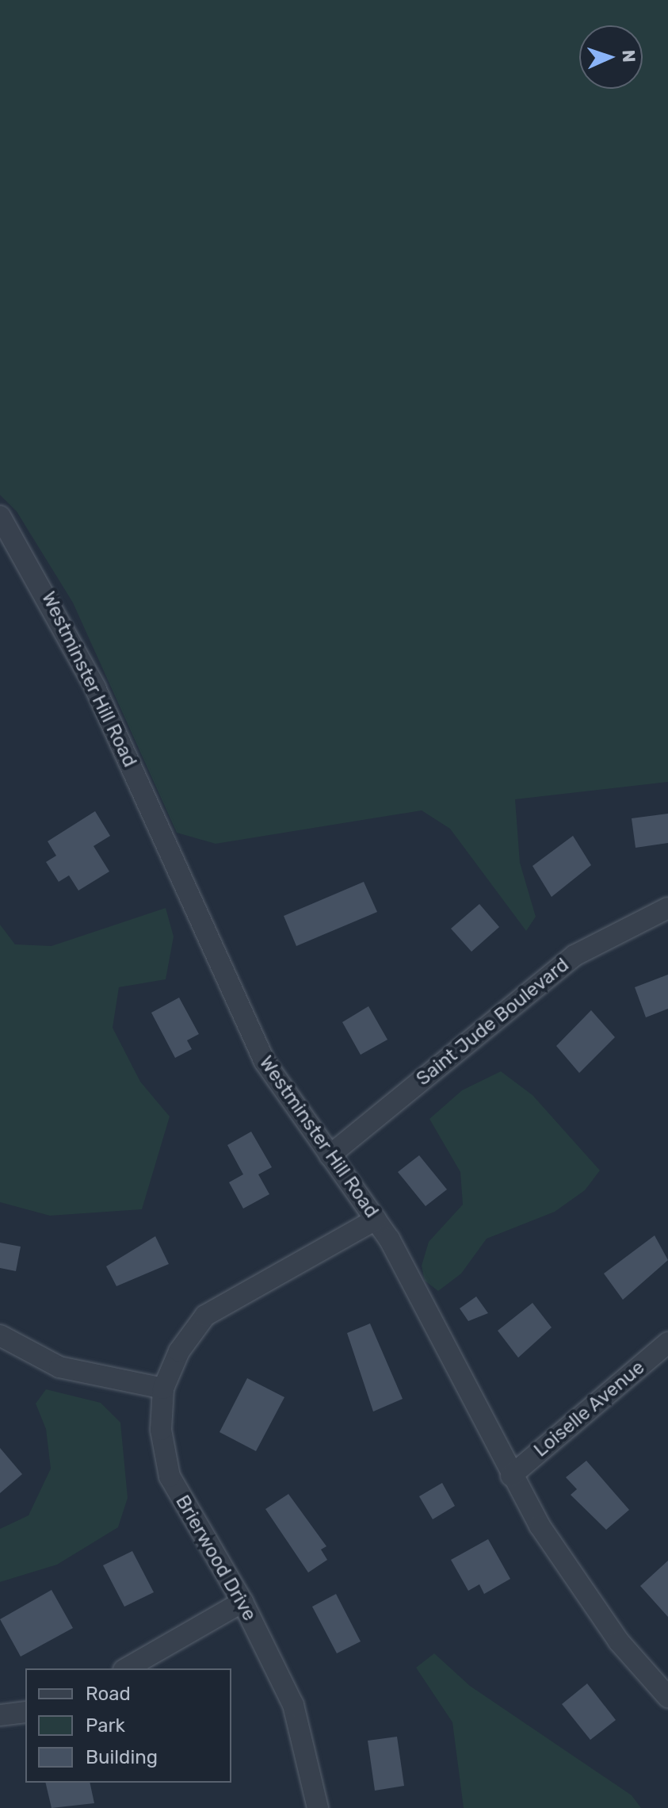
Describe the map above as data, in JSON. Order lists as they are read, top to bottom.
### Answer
{
  "streets": {
    "street": [
      "Westminster Hill Road",
      "Saint Jude Boulevard",
      "Loiselle Avenue",
      "Brierwood Drive"
    ]
  },
  "crossings": [
    ["Westminster Hill Road", "Saint Jude Boulevard"],
    ["Westminster Hill Road", "Loiselle Avenue"],
    ["Westminster Hill Road", "Brierwood Drive"]
  ],
  "legend": ["Road", "Park", "Building"],
  "north": "right"
}
